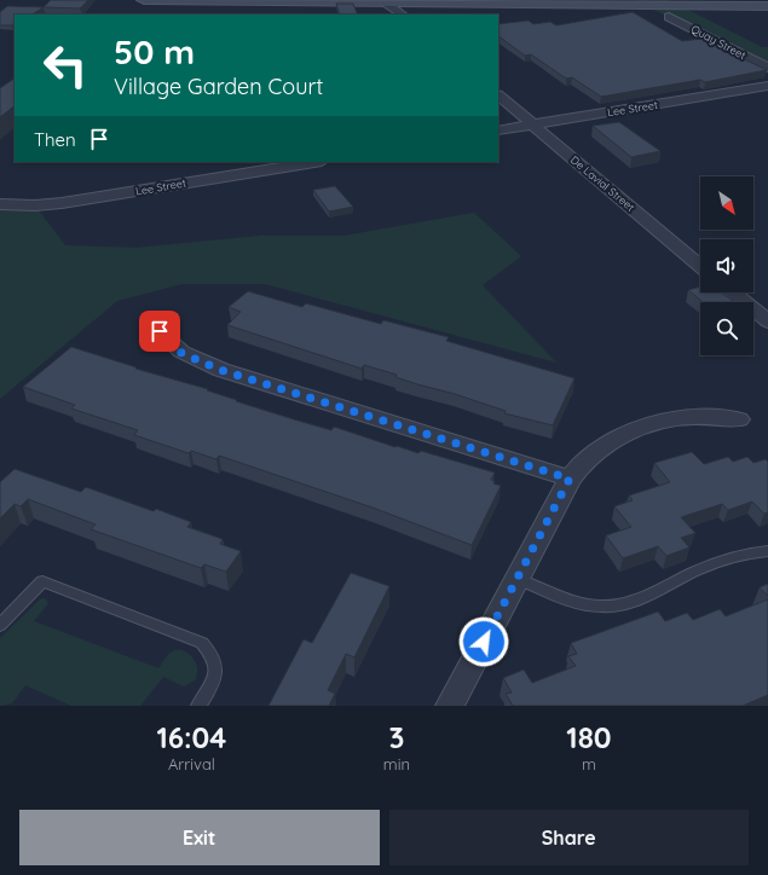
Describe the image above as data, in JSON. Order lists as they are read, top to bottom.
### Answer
{
  "streets": {
    "street": ["Quay Street", "Lee Street", "De Lavial Street"]
  },
  "crossings": [
    ["Lee Street", "De Lavial Street"]
  ],
  "north": "bottom right",
  "page": {
    "turn": ["50 m", "Village Garden Court"],
    "then": "Then",
    "eta": [
      "16:04",
      "Arrival",
      "3",
      "min",
      "180",
      "m"
    ],
    "buttons": ["Exit", "Share"]
  }
}
